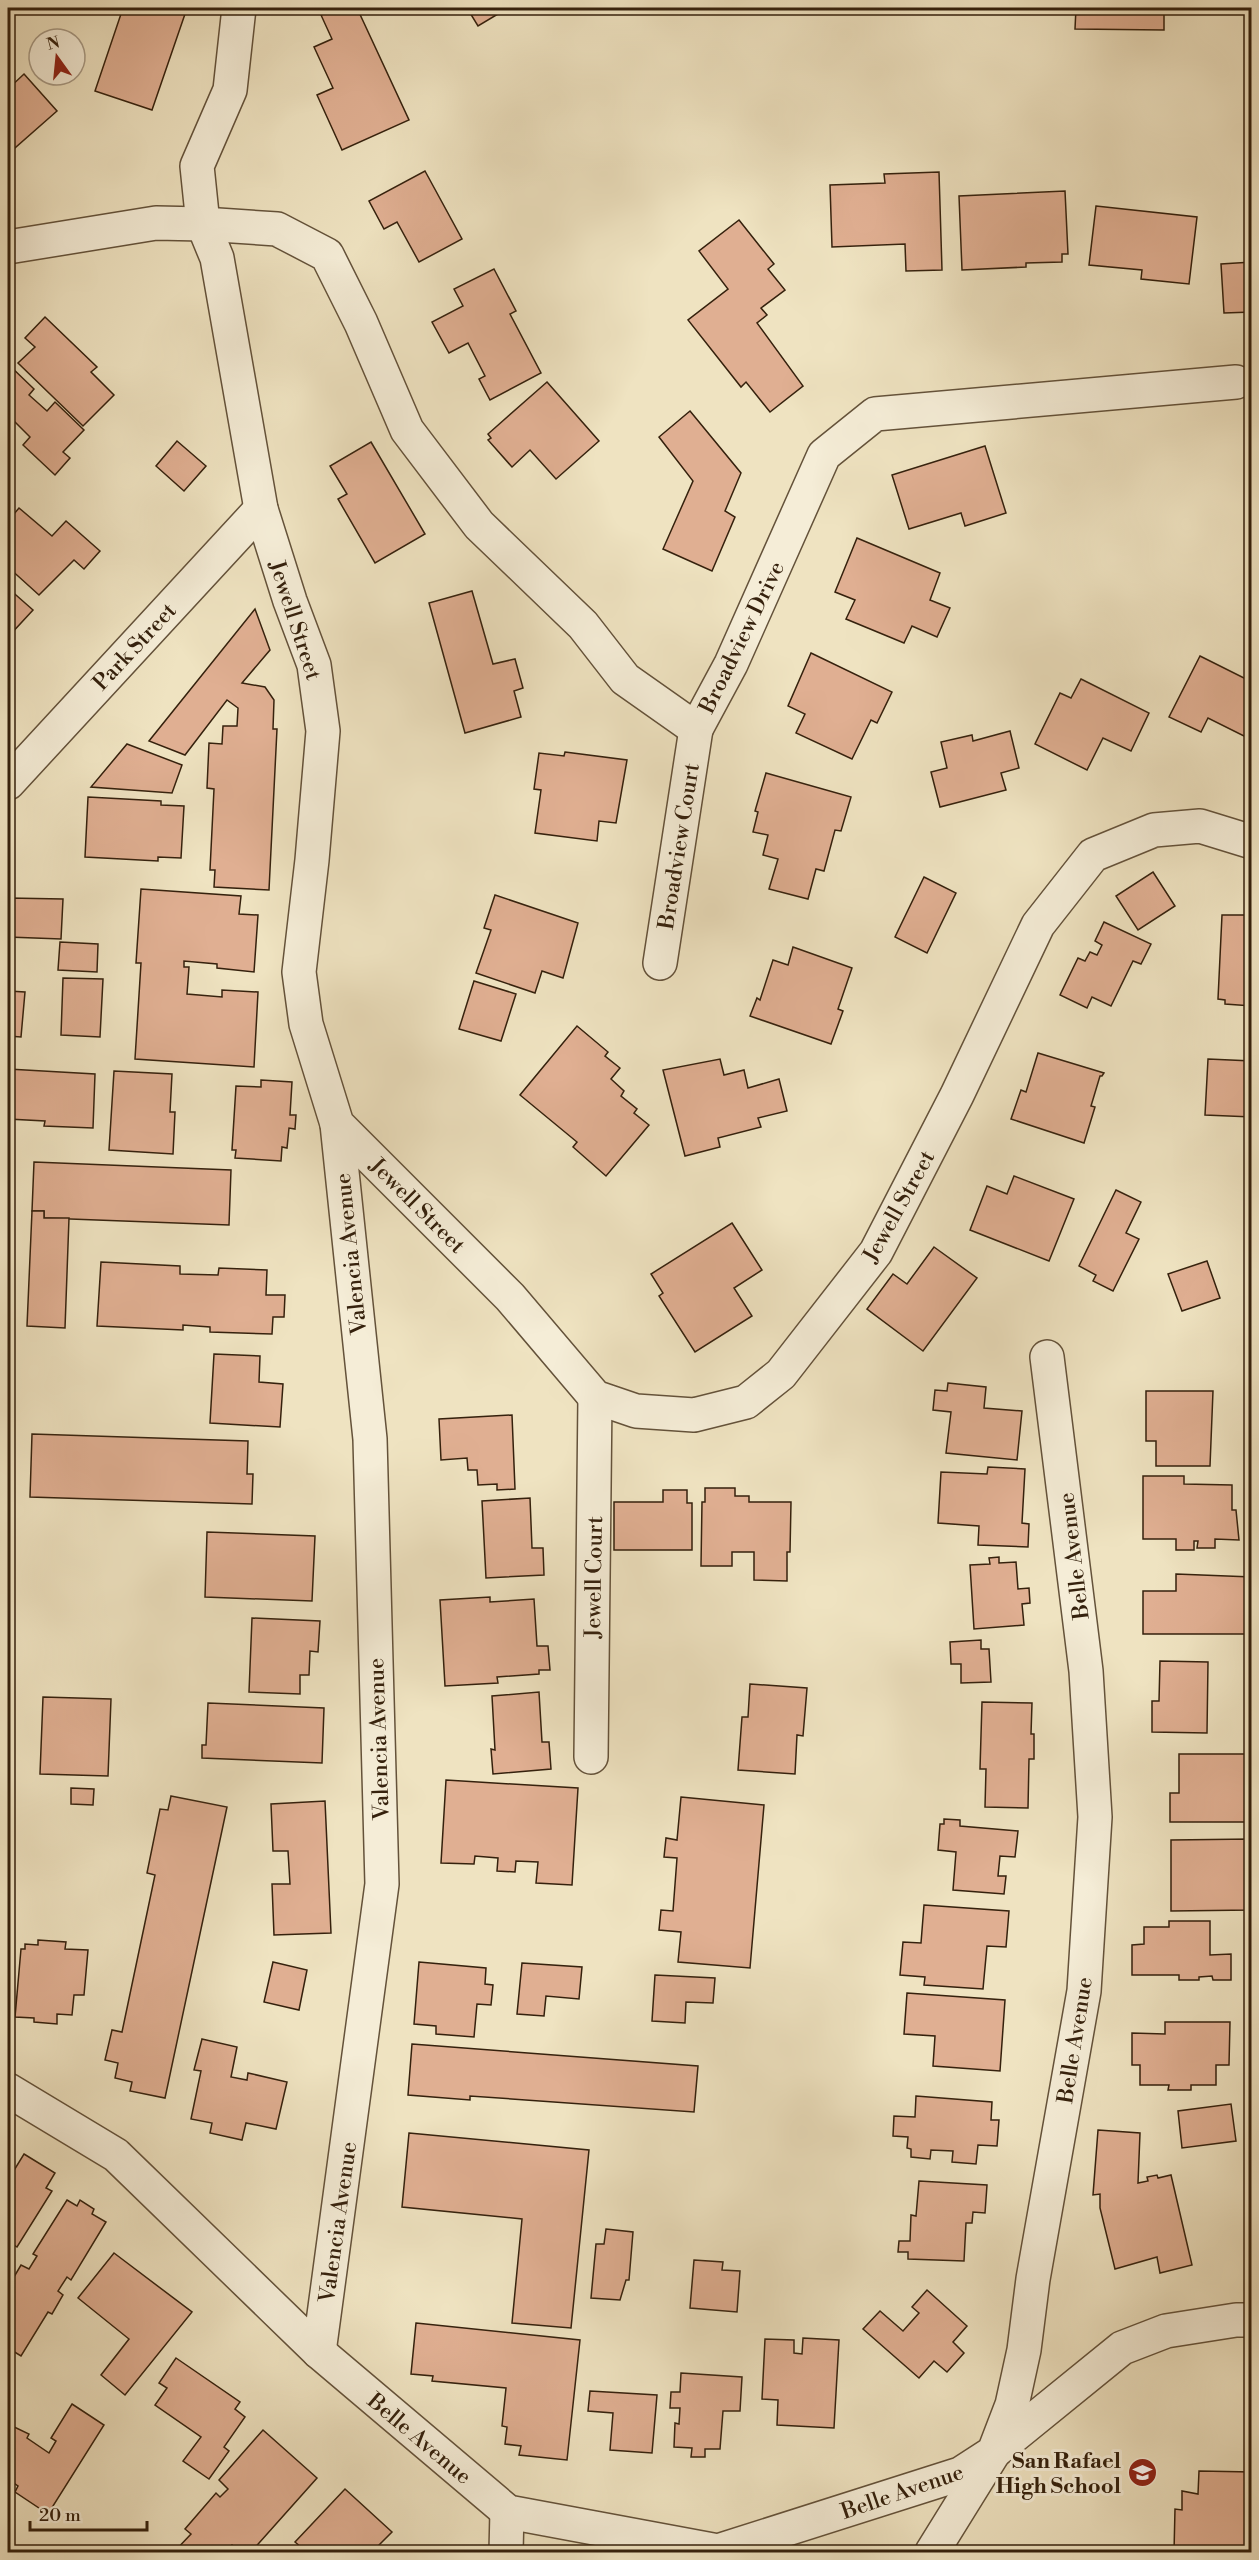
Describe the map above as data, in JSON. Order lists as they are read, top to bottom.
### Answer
{
  "streets": {
    "street": [
      "Jewell Street",
      "Broadview Drive",
      "Park Street",
      "Broadview Court",
      "Valencia Avenue",
      "Belle Avenue",
      "Jewell Court"
    ]
  },
  "crossings": [
    ["Jewell Street", "Broadview Drive"],
    ["Jewell Street", "Park Street"],
    ["Jewell Street", "Valencia Avenue"],
    ["Jewell Street", "Jewell Court"],
    ["Broadview Drive", "Broadview Court"],
    ["Valencia Avenue", "Belle Avenue"]
  ],
  "places": {
    "school or university": ["San Rafael High School"]
  },
  "scale_bar": "20 m",
  "north": "top"
}
